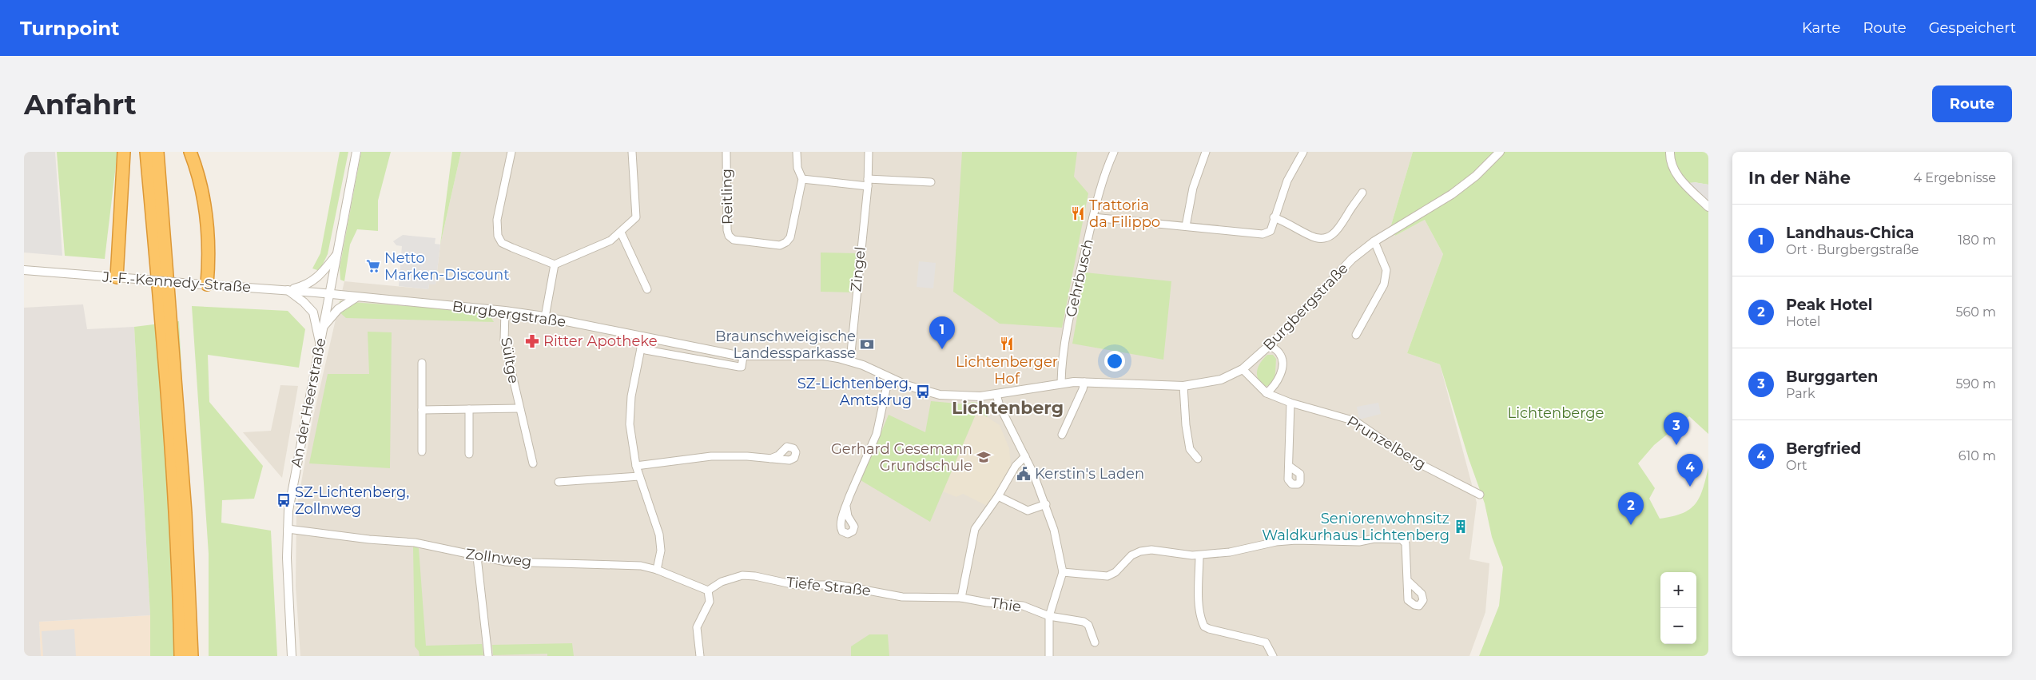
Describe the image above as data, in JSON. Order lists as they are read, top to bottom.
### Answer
{
  "streets": {
    "street": [
      "Reitling",
      "Zingel",
      "Gehrbusch",
      "J.-F.-Kennedy-Straße",
      "Burgbergstraße",
      "Sültge",
      "An der Heerstraße",
      "Prunzelberg",
      "Zollnweg",
      "Tiefe Straße",
      "Thie"
    ]
  },
  "crossings": [
    ["Zingel", "Burgbergstraße"],
    ["Gehrbusch", "Burgbergstraße"],
    ["J.-F.-Kennedy-Straße", "Burgbergstraße"],
    ["J.-F.-Kennedy-Straße", "An der Heerstraße"],
    ["Burgbergstraße", "Sültge"],
    ["Burgbergstraße", "An der Heerstraße"],
    ["Burgbergstraße", "Prunzelberg"],
    ["An der Heerstraße", "Zollnweg"],
    ["Zollnweg", "Tiefe Straße"],
    ["Tiefe Straße", "Thie"]
  ],
  "districts": ["Lichtenberg"],
  "parks": ["Lichtenberge"],
  "places": {
    "restaurant": ["Trattoria da Filippo", "Lichtenberger Hof"],
    "supermarket": ["Netto Marken-Discount"],
    "pharmacy": ["Ritter Apotheke"],
    "bank": ["Braunschweigische Landessparkasse"],
    "bus stop": ["SZ-Lichtenberg, Amtskrug", "SZ-Lichtenberg, Zollnweg"],
    "school or university": ["Gerhard Gesemann Grundschule"],
    "public building": ["Kerstin's Laden"],
    "building": ["Seniorenwohnsitz Waldkurhaus Lichtenberg"]
  },
  "page": {
    "header": "Turnpoint",
    "nav": ["Karte", "Route", "Gespeichert"],
    "buttons": "Route",
    "title": "Anfahrt",
    "heading": ["In der Nähe", "4 Ergebnisse"],
    "list": [
      {
        "mark": "1",
        "name": "Landhaus-Chica",
        "note": "Ort · Burgbergstraße",
        "value": "180 m"
      },
      {
        "mark": "2",
        "name": "Peak Hotel",
        "note": "Hotel",
        "value": "560 m"
      },
      {
        "mark": "3",
        "name": "Burggarten",
        "note": "Park",
        "value": "590 m"
      },
      {
        "mark": "4",
        "name": "Bergfried",
        "note": "Ort",
        "value": "610 m"
      }
    ],
    "pins": [
      "1",
      "3",
      "4",
      "2"
    ],
    "map_buttons": ["+", "−"]
  }
}
